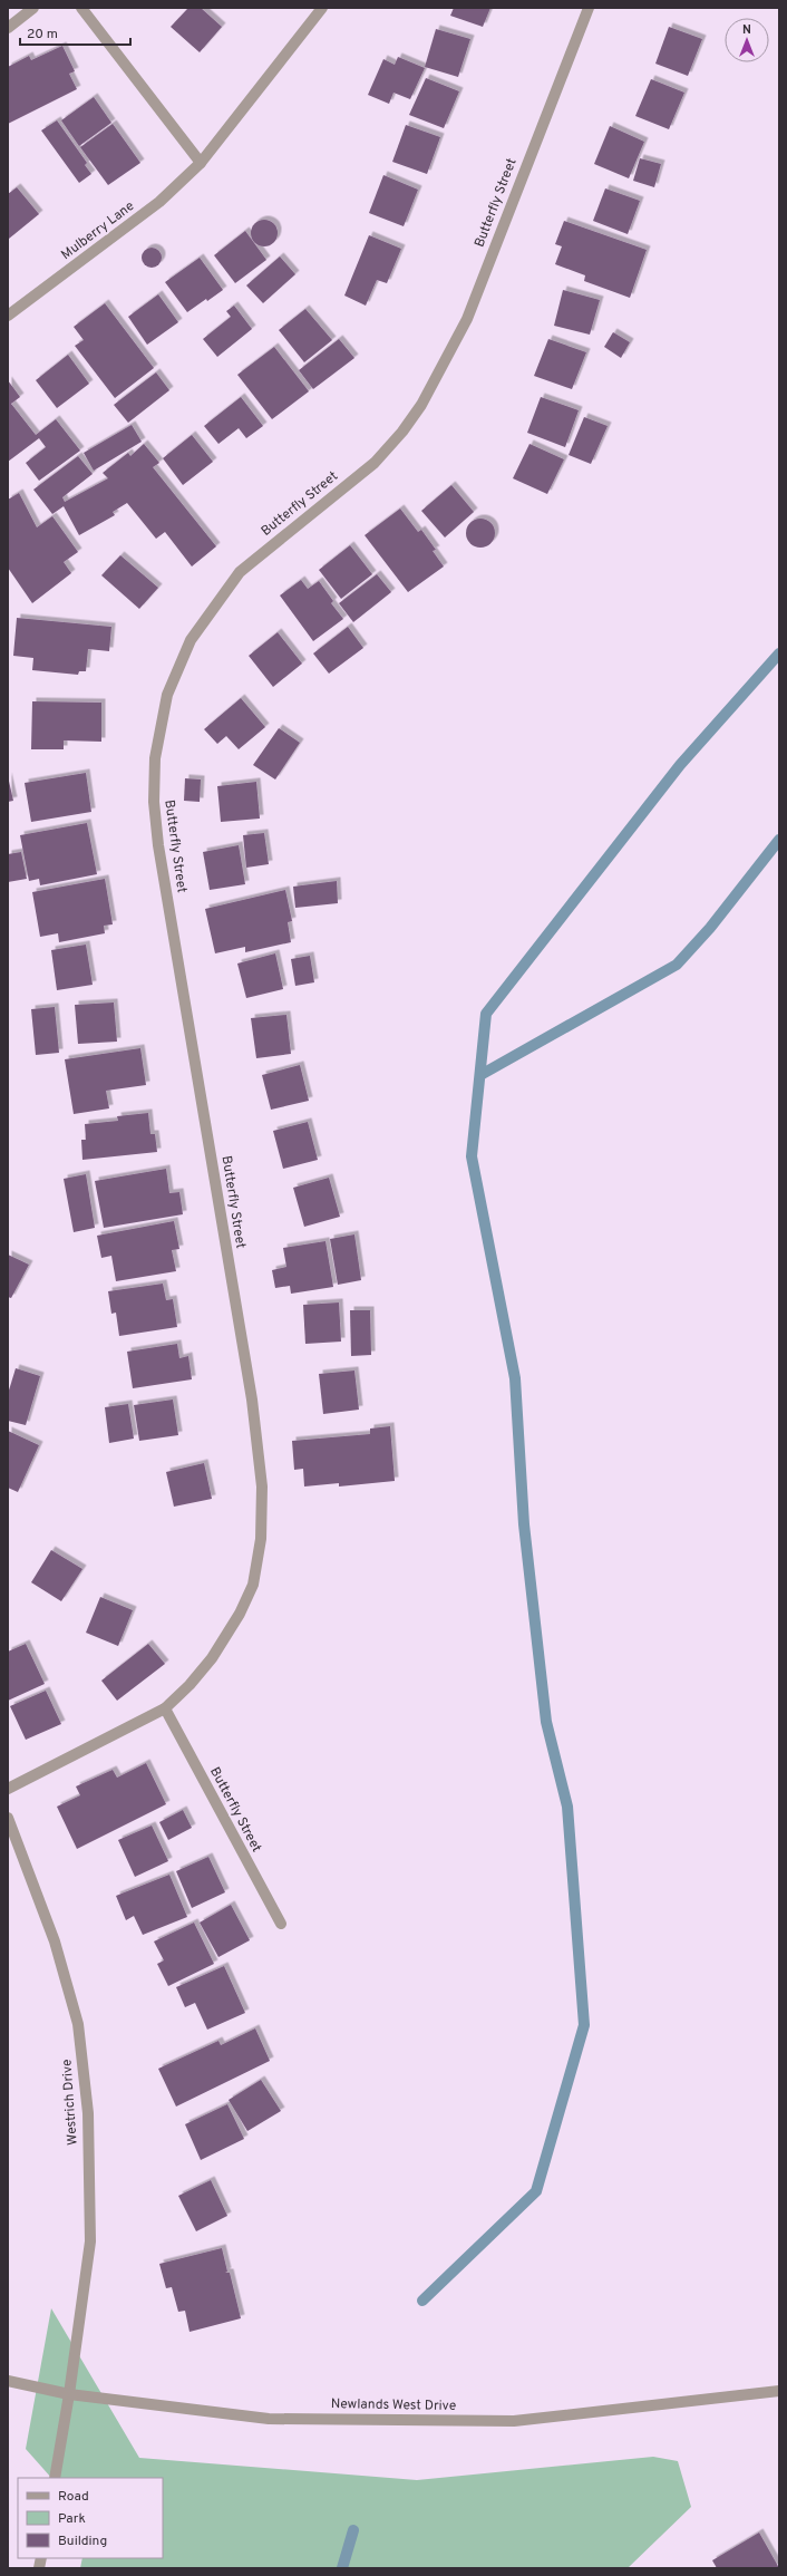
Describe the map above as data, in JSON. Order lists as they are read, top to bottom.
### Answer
{
  "streets": {
    "street": [
      "Butterfly Street",
      "Mulberry Lane",
      "Westrich Drive",
      "Newlands West Drive"
    ]
  },
  "crossings": [
    ["Westrich Drive", "Newlands West Drive"]
  ],
  "legend": ["Road", "Park", "Building"],
  "scale_bar": "20 m",
  "north": "top"
}
